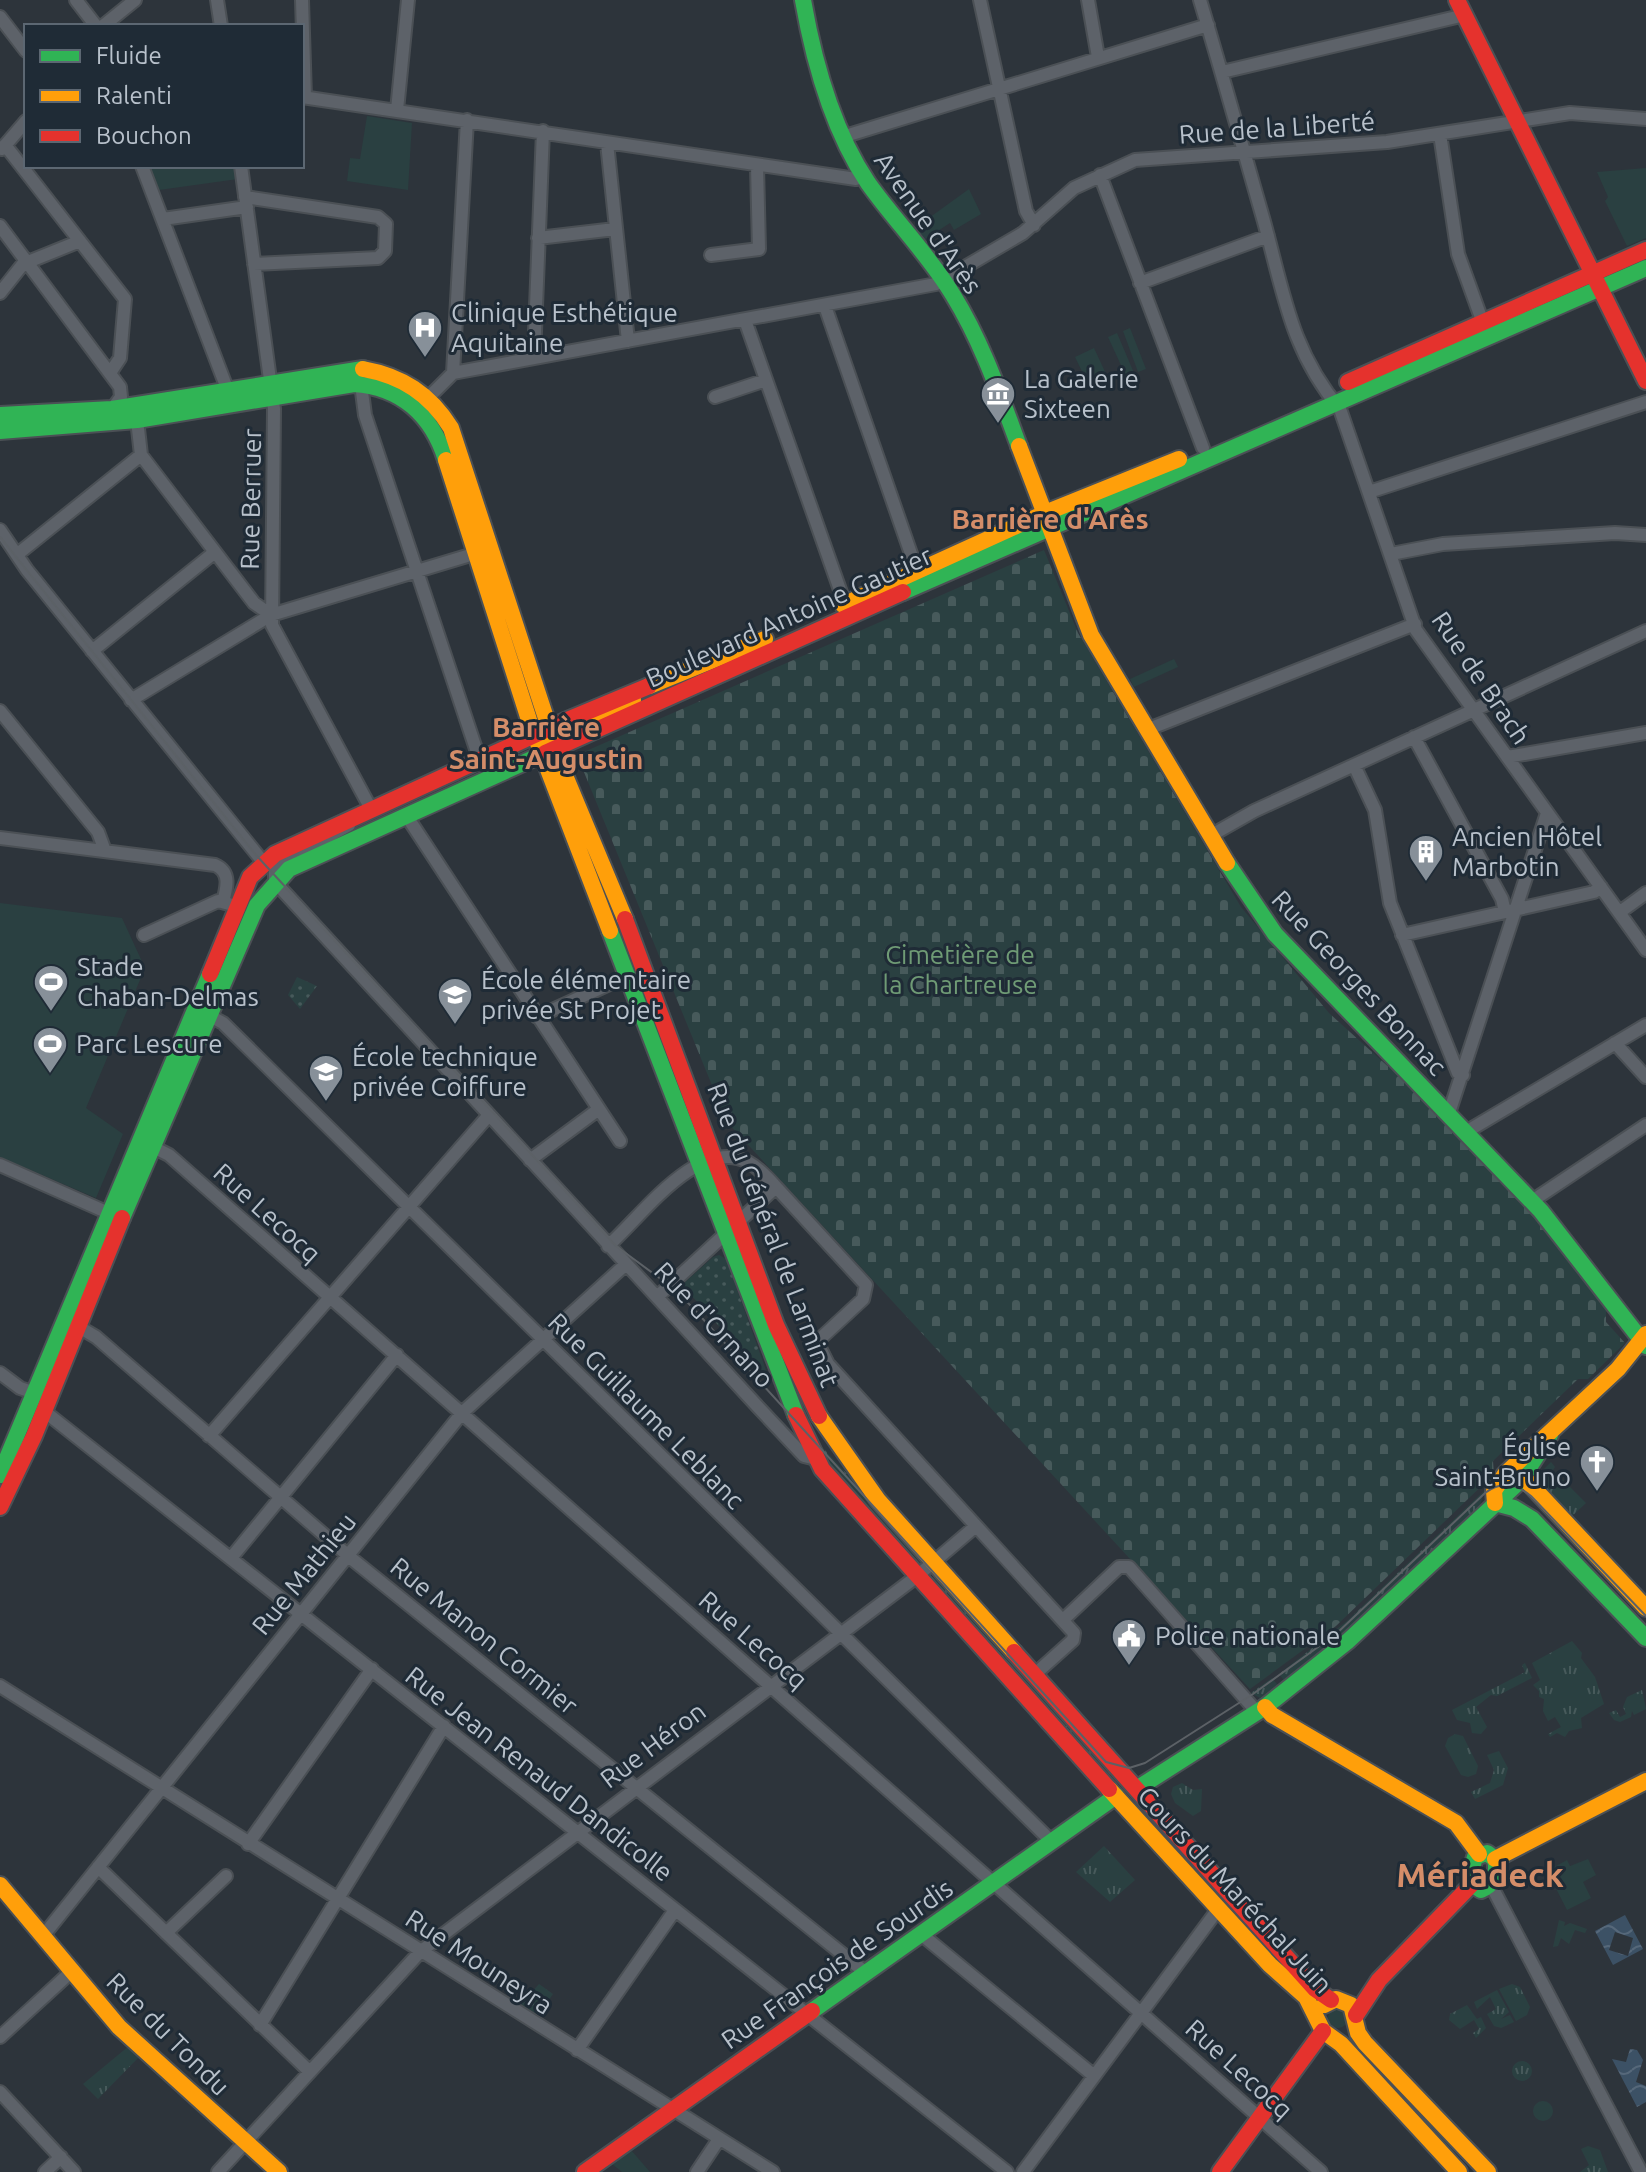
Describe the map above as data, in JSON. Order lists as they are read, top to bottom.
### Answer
{
  "streets": {
    "main road": [
      "Avenue d'Arès",
      "Boulevard Antoine Gautier",
      "Rue Georges Bonnac",
      "Rue du Général de Larminat",
      "Rue d'Ornano",
      "Cours du Maréchal Juin",
      "Rue François de Sourdis",
      "Rue du Tondu"
    ],
    "street": [
      "Rue de la Liberté",
      "Rue Berruer",
      "Rue de Brach",
      "Rue Lecocq",
      "Rue Guillaume Leblanc",
      "Rue Mathieu",
      "Rue Manon Cormier",
      "Rue Héron",
      "Rue Jean Renaud Dandicolle",
      "Rue Mouneyra"
    ]
  },
  "crossings": [
    ["Rue de la Liberté", "Avenue d'Arès"],
    ["Rue de la Liberté", "Rue de Brach"],
    ["Avenue d'Arès", "Boulevard Antoine Gautier"],
    ["Avenue d'Arès", "Rue Georges Bonnac"],
    ["Rue Berruer", "Boulevard Antoine Gautier"],
    ["Boulevard Antoine Gautier", "Rue Georges Bonnac"],
    ["Boulevard Antoine Gautier", "Rue du Général de Larminat"],
    ["Boulevard Antoine Gautier", "Rue d'Ornano"],
    ["Rue Lecocq", "Rue Mathieu"],
    ["Rue Lecocq", "Rue Héron"],
    ["Rue Lecocq", "Rue François de Sourdis"],
    ["Rue du Général de Larminat", "Rue d'Ornano"],
    ["Rue du Général de Larminat", "Rue Héron"],
    ["Rue du Général de Larminat", "Cours du Maréchal Juin"],
    ["Rue d'Ornano", "Rue Mathieu"],
    ["Rue d'Ornano", "Rue Héron"],
    ["Rue d'Ornano", "Cours du Maréchal Juin"],
    ["Rue d'Ornano", "Rue François de Sourdis"],
    ["Rue Guillaume Leblanc", "Rue Mathieu"],
    ["Rue Guillaume Leblanc", "Rue Héron"],
    ["Rue Guillaume Leblanc", "Rue François de Sourdis"],
    ["Rue Mathieu", "Rue Manon Cormier"],
    ["Rue Mathieu", "Rue Jean Renaud Dandicolle"],
    ["Rue Mathieu", "Rue Mouneyra"],
    ["Rue Mathieu", "Rue du Tondu"],
    ["Rue Manon Cormier", "Rue Héron"],
    ["Rue Manon Cormier", "Rue François de Sourdis"],
    ["Rue Héron", "Rue Jean Renaud Dandicolle"],
    ["Rue Héron", "Rue Mouneyra"],
    ["Rue Héron", "Rue du Tondu"],
    ["Rue Jean Renaud Dandicolle", "Rue François de Sourdis"],
    ["Cours du Maréchal Juin", "Rue François de Sourdis"],
    ["Rue Mouneyra", "Rue François de Sourdis"]
  ],
  "districts": ["Barrière d'Arès", "Barrière Saint-Augustin", "Mériadeck"],
  "parks": ["Cimetière de la Chartreuse"],
  "places": {
    "hospital": ["Clinique Esthétique Aquitaine"],
    "museum": ["La Galerie Sixteen"],
    "building": ["Ancien Hôtel Marbotin"],
    "sports": ["Stade Chaban-Delmas", "Parc Lescure"],
    "school or university": ["École élémentaire privée St Projet", "École technique privée Coiffure"],
    "church": ["Église Saint-Bruno"],
    "public building": ["Police nationale"]
  },
  "legend": ["Fluide", "Ralenti", "Bouchon"]
}
